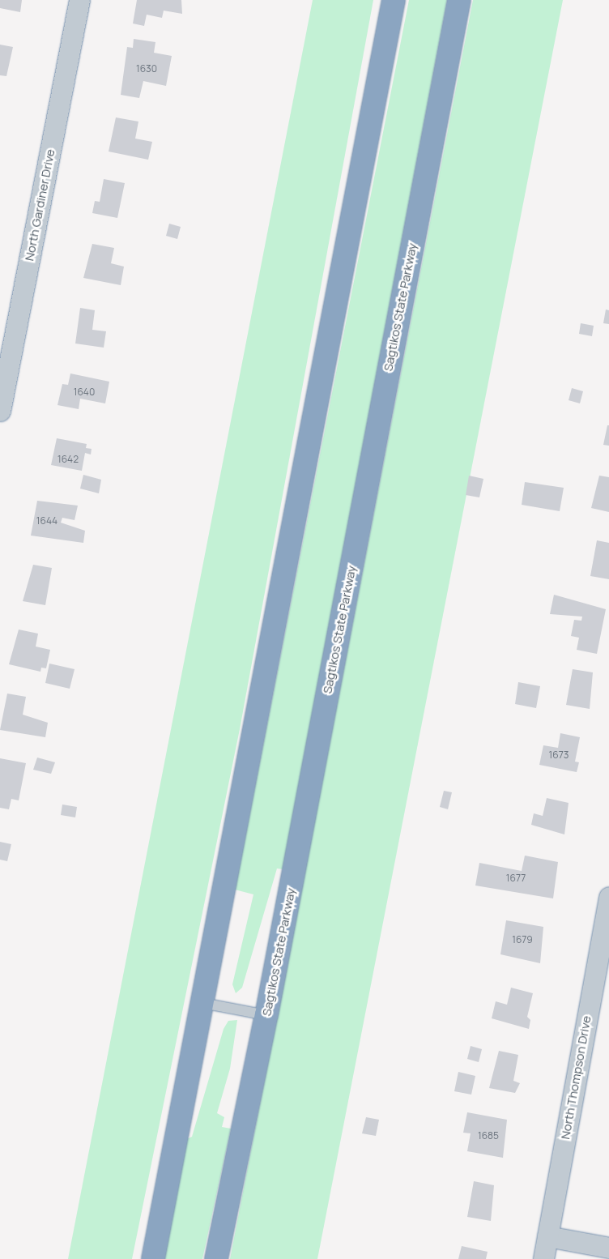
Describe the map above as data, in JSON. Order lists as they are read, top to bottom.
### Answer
{
  "streets": {
    "highway": ["Sagtikos State Parkway"],
    "street": ["North Gardiner Drive", "North Thompson Drive"]
  },
  "house_numbers": [
    "1630",
    "1640",
    "1642",
    "1644",
    "1673",
    "1677",
    "1679",
    "1685"
  ]
}
